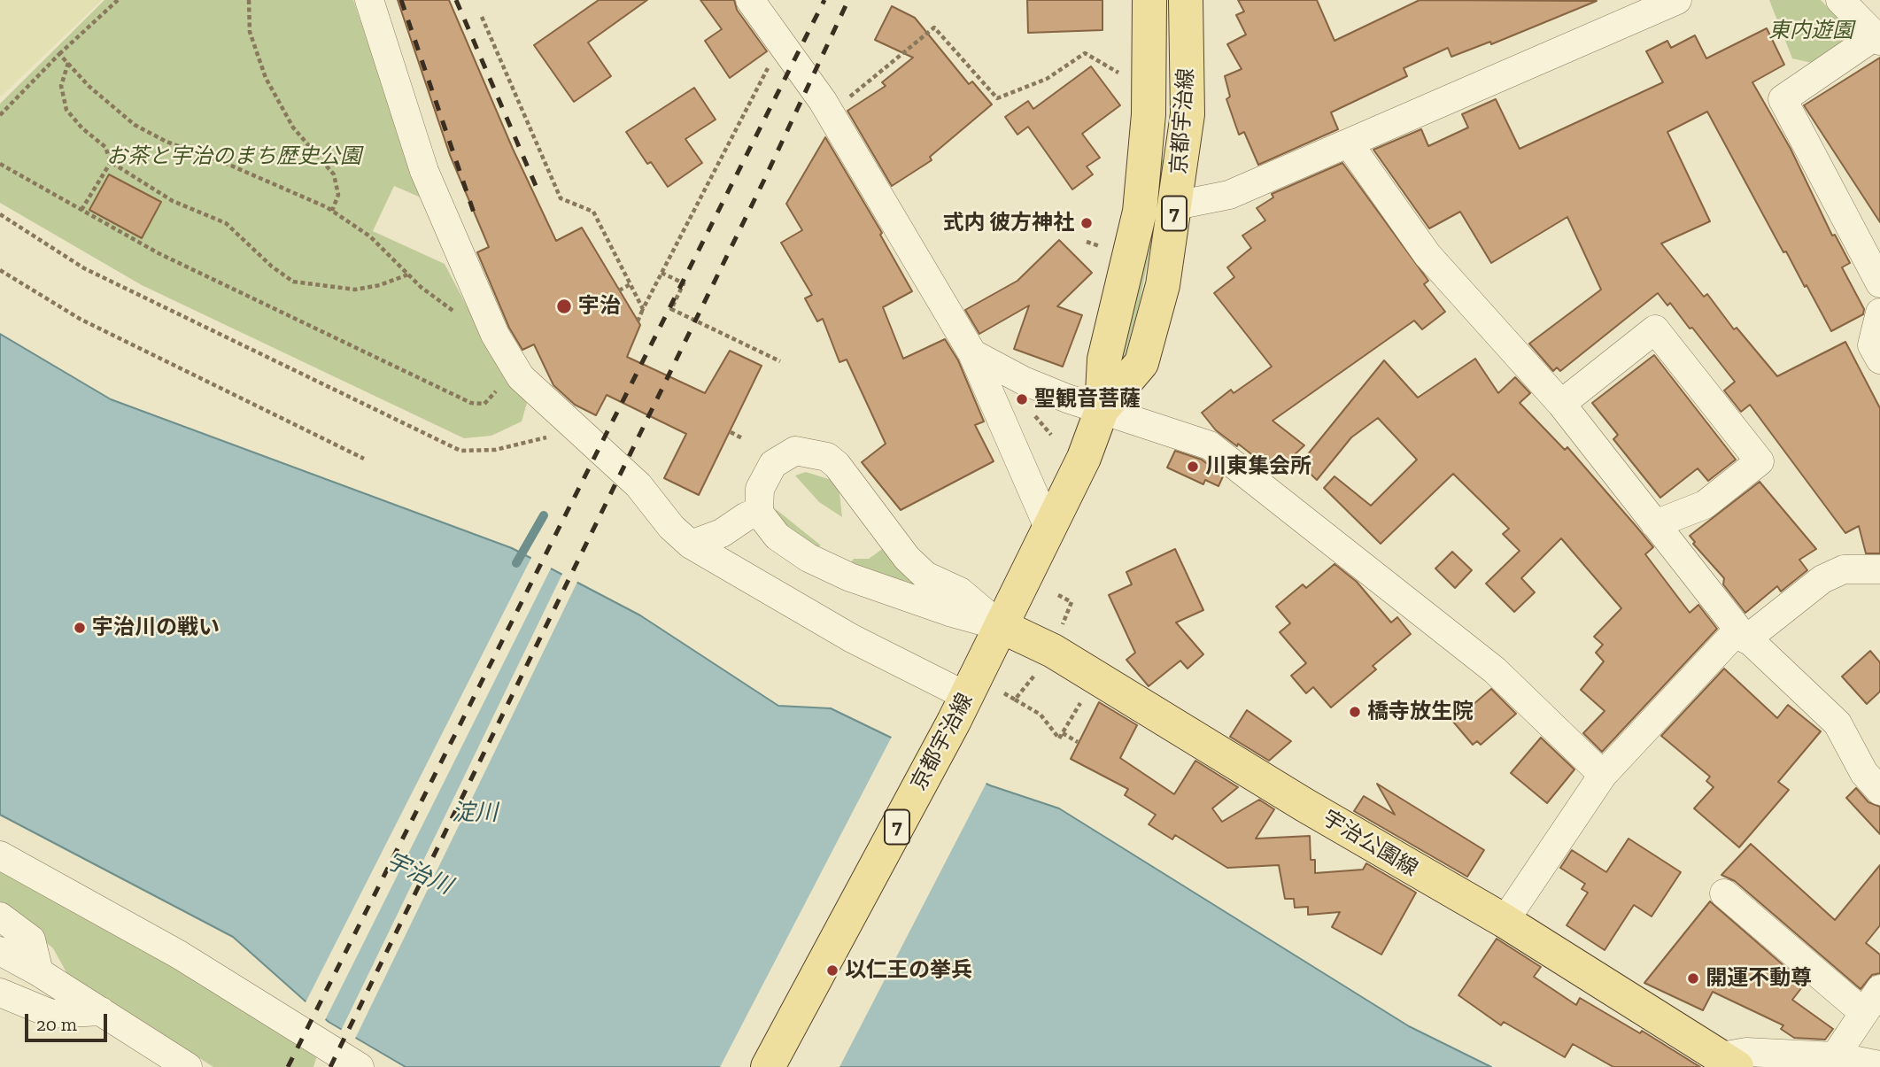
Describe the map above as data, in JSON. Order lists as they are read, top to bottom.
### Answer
{
  "streets": {
    "main road": ["京都宇治線", "7", "宇治公園線"]
  },
  "crossings": [
    ["京都宇治線", "宇治公園線"]
  ],
  "water": ["淀川", "宇治川"],
  "parks": ["東内遊園", "お茶と宇治のまち歴史公園"],
  "places": [
    "式内 彼方神社",
    "宇治",
    "聖観音菩薩",
    "川東集会所",
    "宇治川の戦い",
    "橋寺放生院",
    "以仁王の挙兵",
    "開運不動尊"
  ],
  "scale_bar": "20 m"
}
